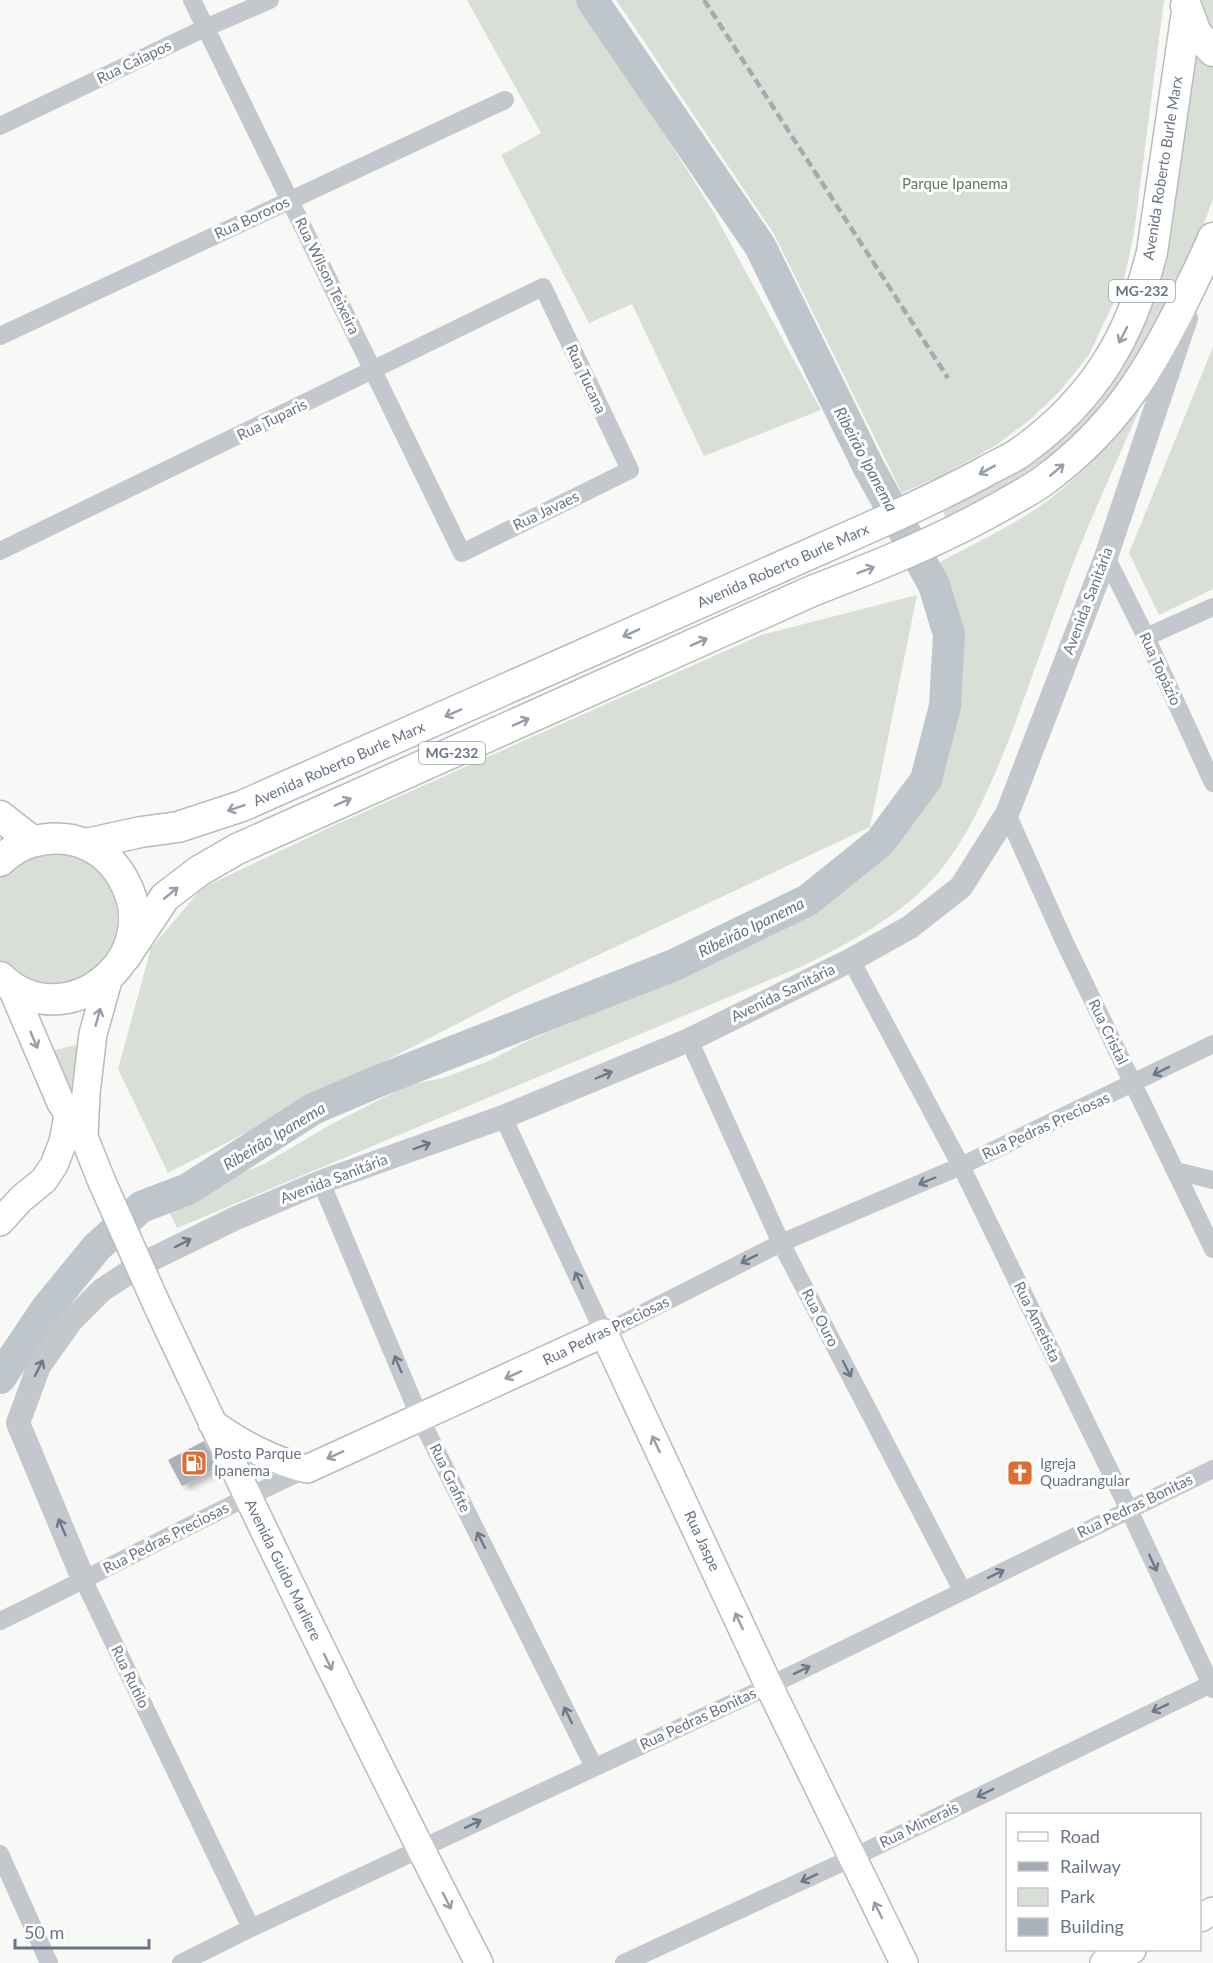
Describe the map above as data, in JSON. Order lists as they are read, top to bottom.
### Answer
{
  "streets": {
    "main road": [
      "Avenida Roberto Burle Marx",
      "MG-232",
      "Rua Pedras Preciosas",
      "Rua Jaspe",
      "Avenida Guido Marliere"
    ],
    "street": [
      "Rua Caiapos",
      "Rua Bororos",
      "Rua Wilson Teixeira",
      "Rua Tucana",
      "Rua Tuparis",
      "Rua Javaes",
      "Avenida Sanitária",
      "Rua Topázio",
      "Rua Cristal",
      "Rua Ouro",
      "Rua Ametista",
      "Rua Grafite",
      "Rua Pedras Bonitas",
      "Rua Rutilo",
      "Rua Minerais"
    ]
  },
  "crossings": [
    ["Rua Caiapos", "Rua Wilson Teixeira"],
    ["Avenida Roberto Burle Marx", "MG-232"],
    ["Rua Bororos", "Rua Wilson Teixeira"],
    ["Rua Wilson Teixeira", "Rua Tuparis"],
    ["Rua Wilson Teixeira", "Rua Javaes"],
    ["MG-232", "Avenida Sanitária"],
    ["MG-232", "Avenida Guido Marliere"],
    ["Rua Tucana", "Rua Tuparis"],
    ["Rua Tucana", "Rua Javaes"],
    ["Avenida Sanitária", "Rua Topázio"],
    ["Avenida Sanitária", "Rua Cristal"],
    ["Avenida Sanitária", "Rua Ouro"],
    ["Avenida Sanitária", "Rua Ametista"],
    ["Avenida Sanitária", "Rua Grafite"],
    ["Avenida Sanitária", "Rua Jaspe"],
    ["Avenida Sanitária", "Rua Rutilo"],
    ["Rua Cristal", "Rua Pedras Preciosas"],
    ["Rua Pedras Preciosas", "Rua Ouro"],
    ["Rua Pedras Preciosas", "Rua Ametista"],
    ["Rua Pedras Preciosas", "Rua Grafite"],
    ["Rua Pedras Preciosas", "Rua Jaspe"],
    ["Rua Pedras Preciosas", "Avenida Guido Marliere"],
    ["Rua Pedras Preciosas", "Rua Rutilo"],
    ["Rua Ouro", "Rua Pedras Bonitas"],
    ["Rua Ametista", "Rua Pedras Bonitas"],
    ["Rua Ametista", "Rua Minerais"],
    ["Rua Grafite", "Rua Pedras Bonitas"],
    ["Rua Pedras Bonitas", "Rua Jaspe"],
    ["Rua Pedras Bonitas", "Avenida Guido Marliere"],
    ["Rua Pedras Bonitas", "Rua Rutilo"],
    ["Rua Jaspe", "Rua Minerais"]
  ],
  "one_way": [
    "Avenida Sanitária",
    "Rua Pedras Preciosas",
    "Rua Ouro",
    "Rua Grafite",
    "Rua Pedras Bonitas",
    "Rua Jaspe",
    "Rua Minerais"
  ],
  "water": ["Ribeirão Ipanema"],
  "parks": ["Parque Ipanema"],
  "places": {
    "fuel station": ["Posto Parque Ipanema"],
    "church": ["Igreja Quadrangular"]
  },
  "legend": [
    "Road",
    "Railway",
    "Park",
    "Building"
  ],
  "scale_bar": "50 m"
}
